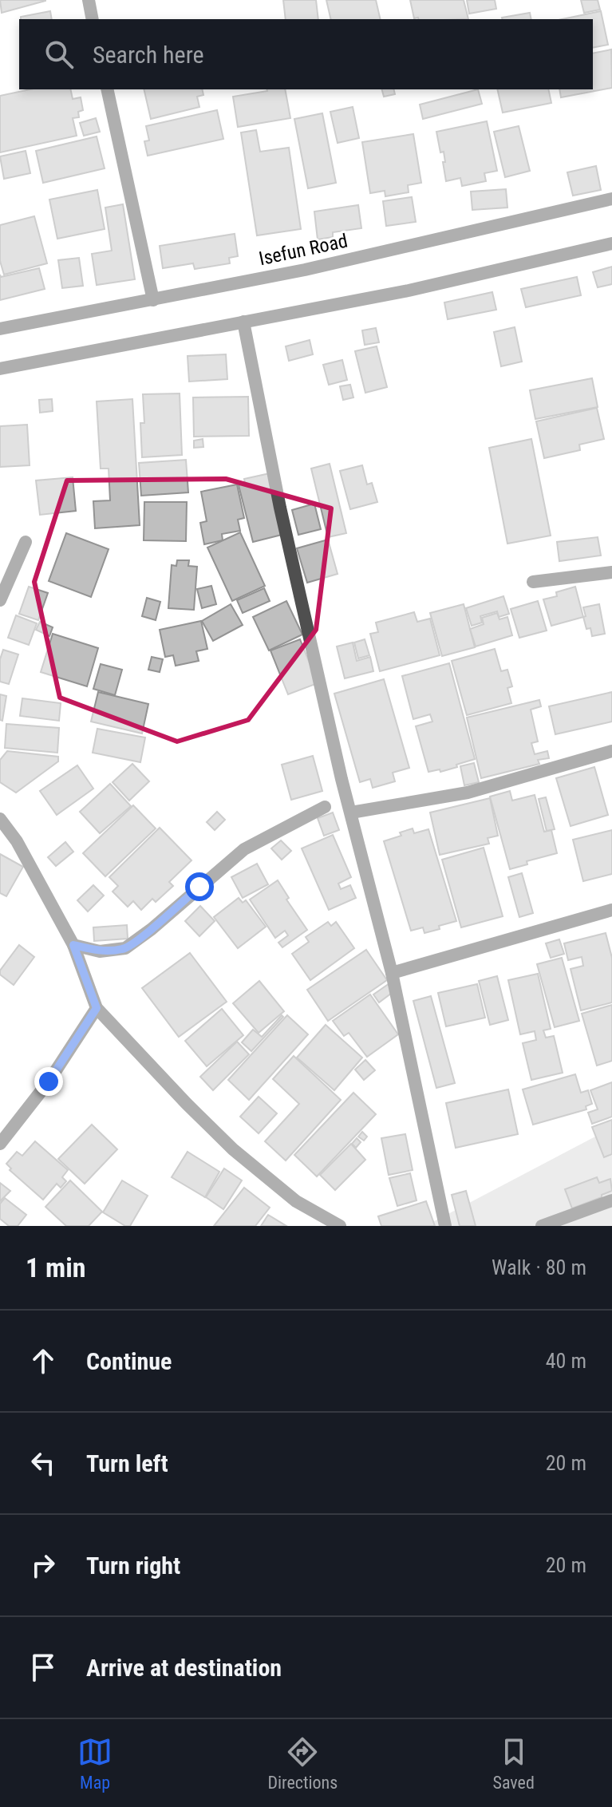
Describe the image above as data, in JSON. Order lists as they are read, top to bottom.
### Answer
{
  "streets": {
    "street": ["Isefun Road"]
  },
  "page": {
    "search": "Search here",
    "heading": ["1 min", "Walk · 80 m"],
    "list": [
      ["Continue", "40 m"],
      ["Turn left", "20 m"],
      ["Turn right", "20 m"],
      "Arrive at destination"
    ],
    "nav": ["Map", "Directions", "Saved"]
  }
}
